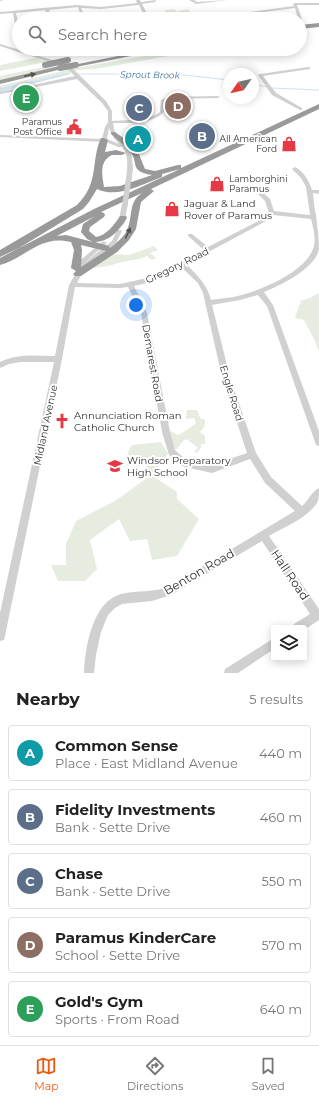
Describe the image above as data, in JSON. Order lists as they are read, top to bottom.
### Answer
{
  "streets": {
    "street": [
      "Gregory Road",
      "Demarest Road",
      "Engle Road",
      "Midland Avenue",
      "Benton Road",
      "Hall Road"
    ]
  },
  "crossings": [
    ["Gregory Road", "Demarest Road"],
    ["Gregory Road", "Engle Road"],
    ["Gregory Road", "Midland Avenue"],
    ["Demarest Road", "Engle Road"],
    ["Engle Road", "Benton Road"],
    ["Benton Road", "Hall Road"]
  ],
  "water": ["Sprout Brook"],
  "places": {
    "public building": ["Paramus Post Office"],
    "shop": ["All American Ford", "Lamborghini Paramus", "Jaguar & Land Rover of Paramus"],
    "church": ["Annunciation Roman Catholic Church"],
    "school or university": ["Windsor Preparatory High School"]
  },
  "north": "bottom left",
  "page": {
    "search": "Search here",
    "pins": [
      "E",
      "D",
      "C",
      "B",
      "A"
    ],
    "heading": ["Nearby", "5 results"],
    "list": [
      {
        "mark": "A",
        "name": "Common Sense",
        "note": "Place · East Midland Avenue",
        "value": "440 m"
      },
      {
        "mark": "B",
        "name": "Fidelity Investments",
        "note": "Bank · Sette Drive",
        "value": "460 m"
      },
      {
        "mark": "C",
        "name": "Chase",
        "note": "Bank · Sette Drive",
        "value": "550 m"
      },
      {
        "mark": "D",
        "name": "Paramus KinderCare",
        "note": "School · Sette Drive",
        "value": "570 m"
      },
      {
        "mark": "E",
        "name": "Gold's Gym",
        "note": "Sports · From Road",
        "value": "640 m"
      }
    ],
    "nav": ["Map", "Directions", "Saved"]
  }
}
